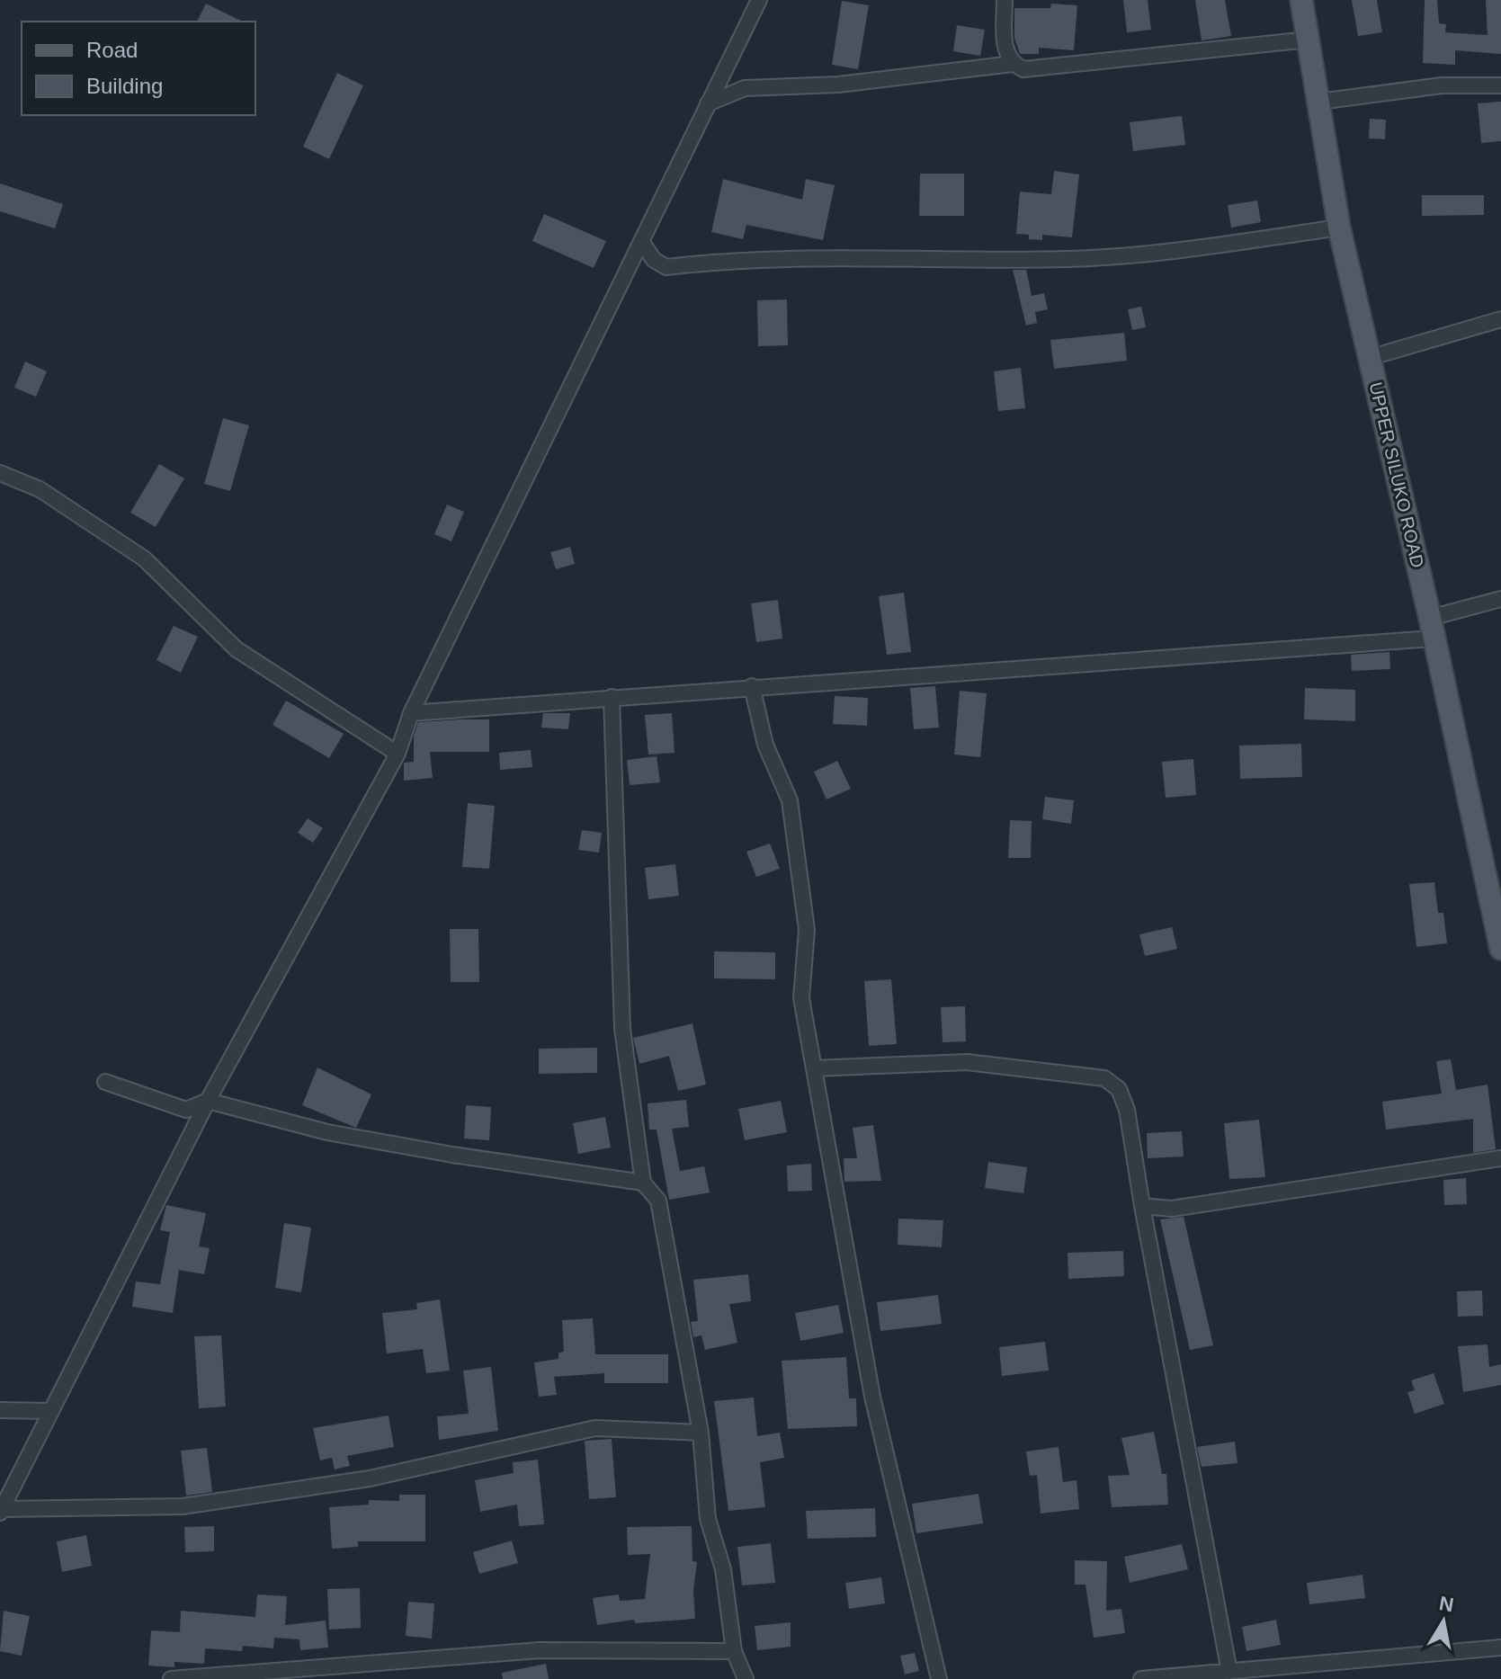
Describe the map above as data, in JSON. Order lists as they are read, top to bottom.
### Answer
{
  "streets": {
    "main road": ["UPPER SILUKO ROAD"]
  },
  "legend": ["Road", "Building"],
  "north": "top"
}
